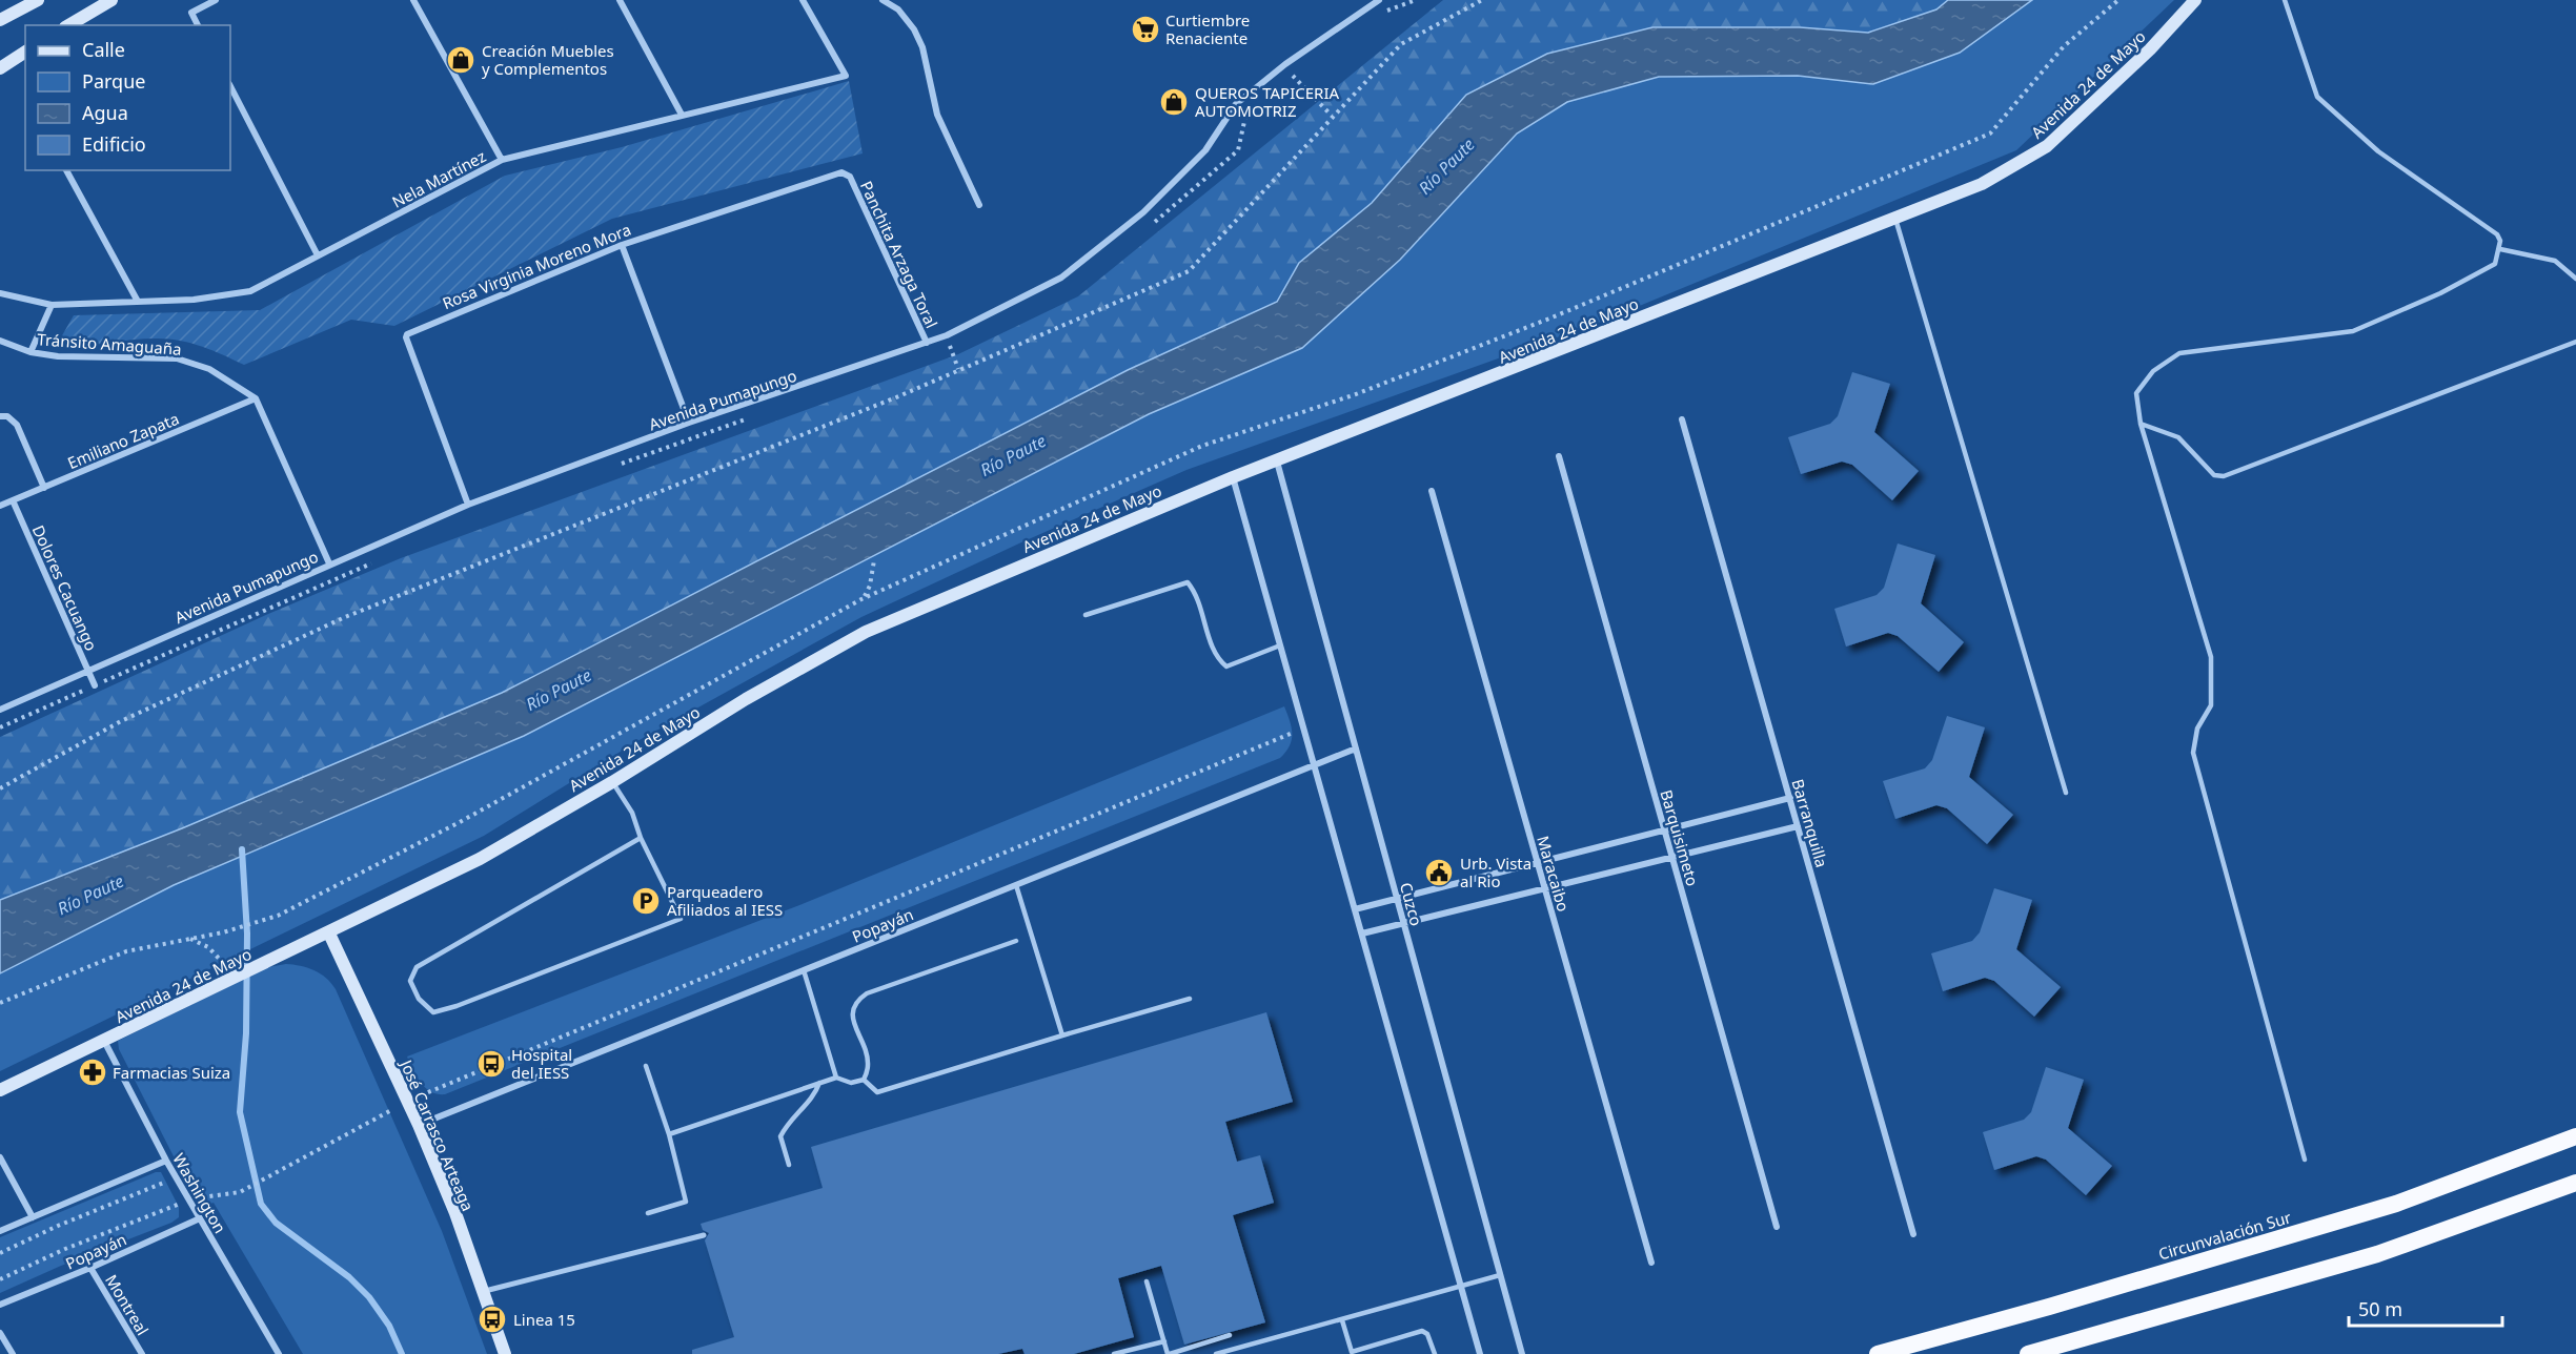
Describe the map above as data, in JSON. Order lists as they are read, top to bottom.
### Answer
{
  "streets": {
    "highway": ["Circunvalación Sur"],
    "main road": ["Avenida 24 de Mayo", "José Carrasco Arteaga"],
    "street": [
      "Nela Martínez",
      "Panchita Arzaga Toral",
      "Rosa Virginia Moreno Mora",
      "Tránsito Amaguaña",
      "Avenida Pumapungo",
      "Emiliano Zapata",
      "Dolores Cacuango",
      "Barranquilla",
      "Barquisimeto",
      "Maracaibo",
      "Cuzco",
      "Popayán",
      "Washington",
      "Montreal"
    ]
  },
  "crossings": [
    ["Avenida 24 de Mayo", "Cuzco"],
    ["Avenida 24 de Mayo", "José Carrasco Arteaga"],
    ["Avenida 24 de Mayo", "Washington"],
    ["Panchita Arzaga Toral", "Rosa Virginia Moreno Mora"],
    ["Panchita Arzaga Toral", "Avenida Pumapungo"],
    ["Rosa Virginia Moreno Mora", "Avenida Pumapungo"],
    ["Tránsito Amaguaña", "Emiliano Zapata"],
    ["Avenida Pumapungo", "Dolores Cacuango"],
    ["Emiliano Zapata", "Dolores Cacuango"],
    ["Cuzco", "Popayán"],
    ["Popayán", "José Carrasco Arteaga"],
    ["Popayán", "Washington"],
    ["Popayán", "Montreal"]
  ],
  "water": ["Río Paute"],
  "places": {
    "supermarket": ["Curtiembre Renaciente"],
    "shop": ["Creación Muebles y Complementos", "QUEROS TAPICERIA AUTOMOTRIZ"],
    "public building": ["Urb. Vista al Rio"],
    "parking": ["Parqueadero Afiliados al IESS"],
    "bus stop": ["Hospital del IESS", "Linea 15"],
    "pharmacy": ["Farmacias Suiza"]
  },
  "legend": [
    "Calle",
    "Parque",
    "Agua",
    "Edificio"
  ],
  "scale_bar": "50 m"
}
